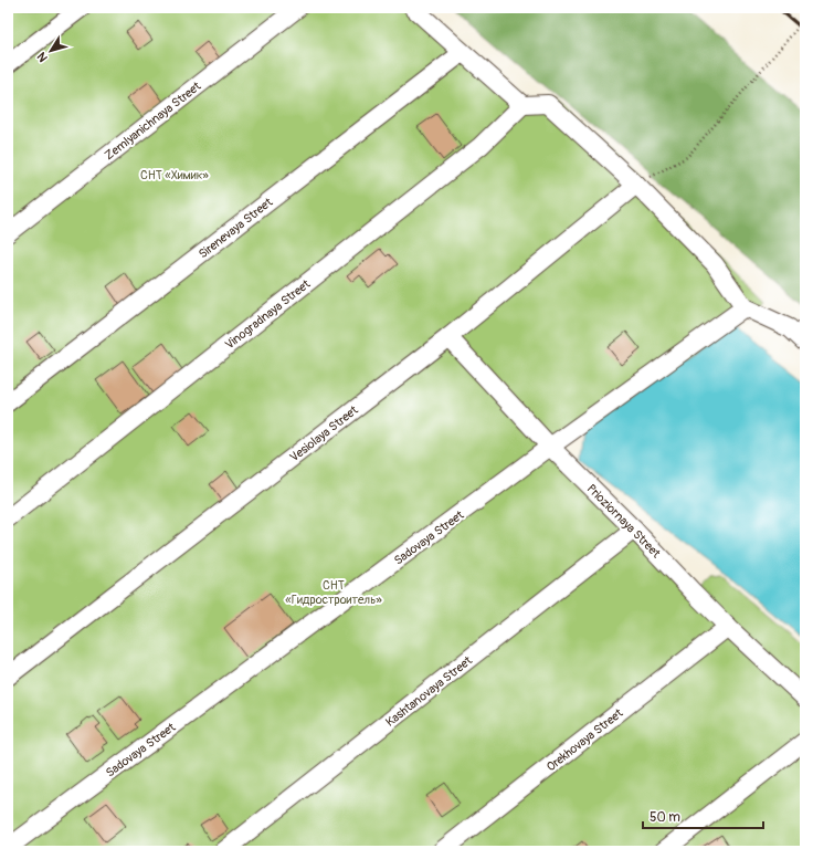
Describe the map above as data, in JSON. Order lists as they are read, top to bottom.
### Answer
{
  "streets": {
    "street": [
      "Zemlyanichnaya Street",
      "Sirenevaya Street",
      "Vinogradnaya Street",
      "Vesiolaya Street",
      "Prioziornaya Street",
      "Sadovaya Street",
      "Kashtanovaya Street",
      "Orekhovaya Street"
    ]
  },
  "crossings": [
    ["Vesiolaya Street", "Prioziornaya Street"],
    ["Prioziornaya Street", "Sadovaya Street"],
    ["Prioziornaya Street", "Kashtanovaya Street"],
    ["Prioziornaya Street", "Orekhovaya Street"]
  ],
  "parks": ["СНТ «Химик»", "СНТ «Гидростроитель»"],
  "scale_bar": "50 m",
  "north": "bottom left"
}
